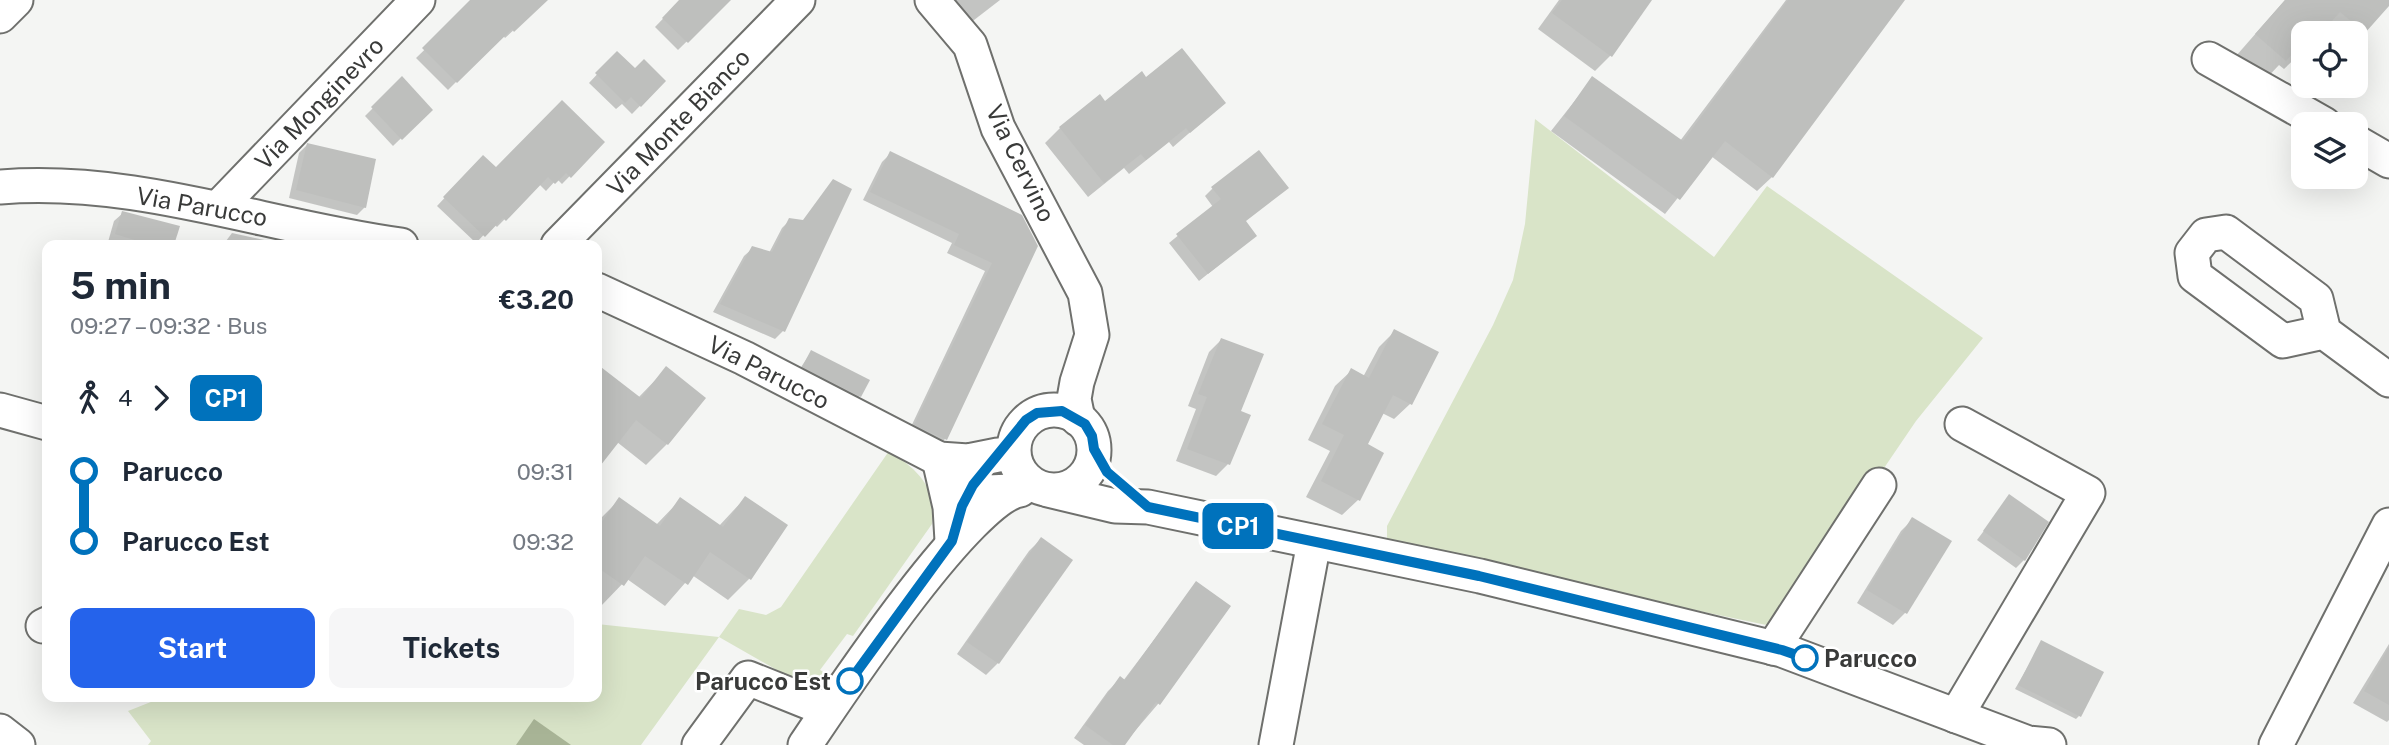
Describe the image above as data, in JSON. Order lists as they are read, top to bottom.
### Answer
{
  "streets": {
    "street": [
      "Via Monginevro",
      "Via Monte Bianco",
      "Via Cervino",
      "Via Parucco"
    ]
  },
  "crossings": [
    ["Via Monginevro", "Via Parucco"]
  ],
  "places": ["Parucco", "Parucco Est"],
  "lines": ["bus line CP1"],
  "page": {
    "on_map": "CP1",
    "heading": ["5 min", "09:27 – 09:32 · Bus", "€3.20"],
    "legs": ["4", "CP1"],
    "list": [
      {
        "name": "Parucco",
        "value": "09:31"
      },
      {
        "name": "Parucco Est",
        "value": "09:32"
      }
    ],
    "buttons": ["Start", "Tickets"]
  }
}
